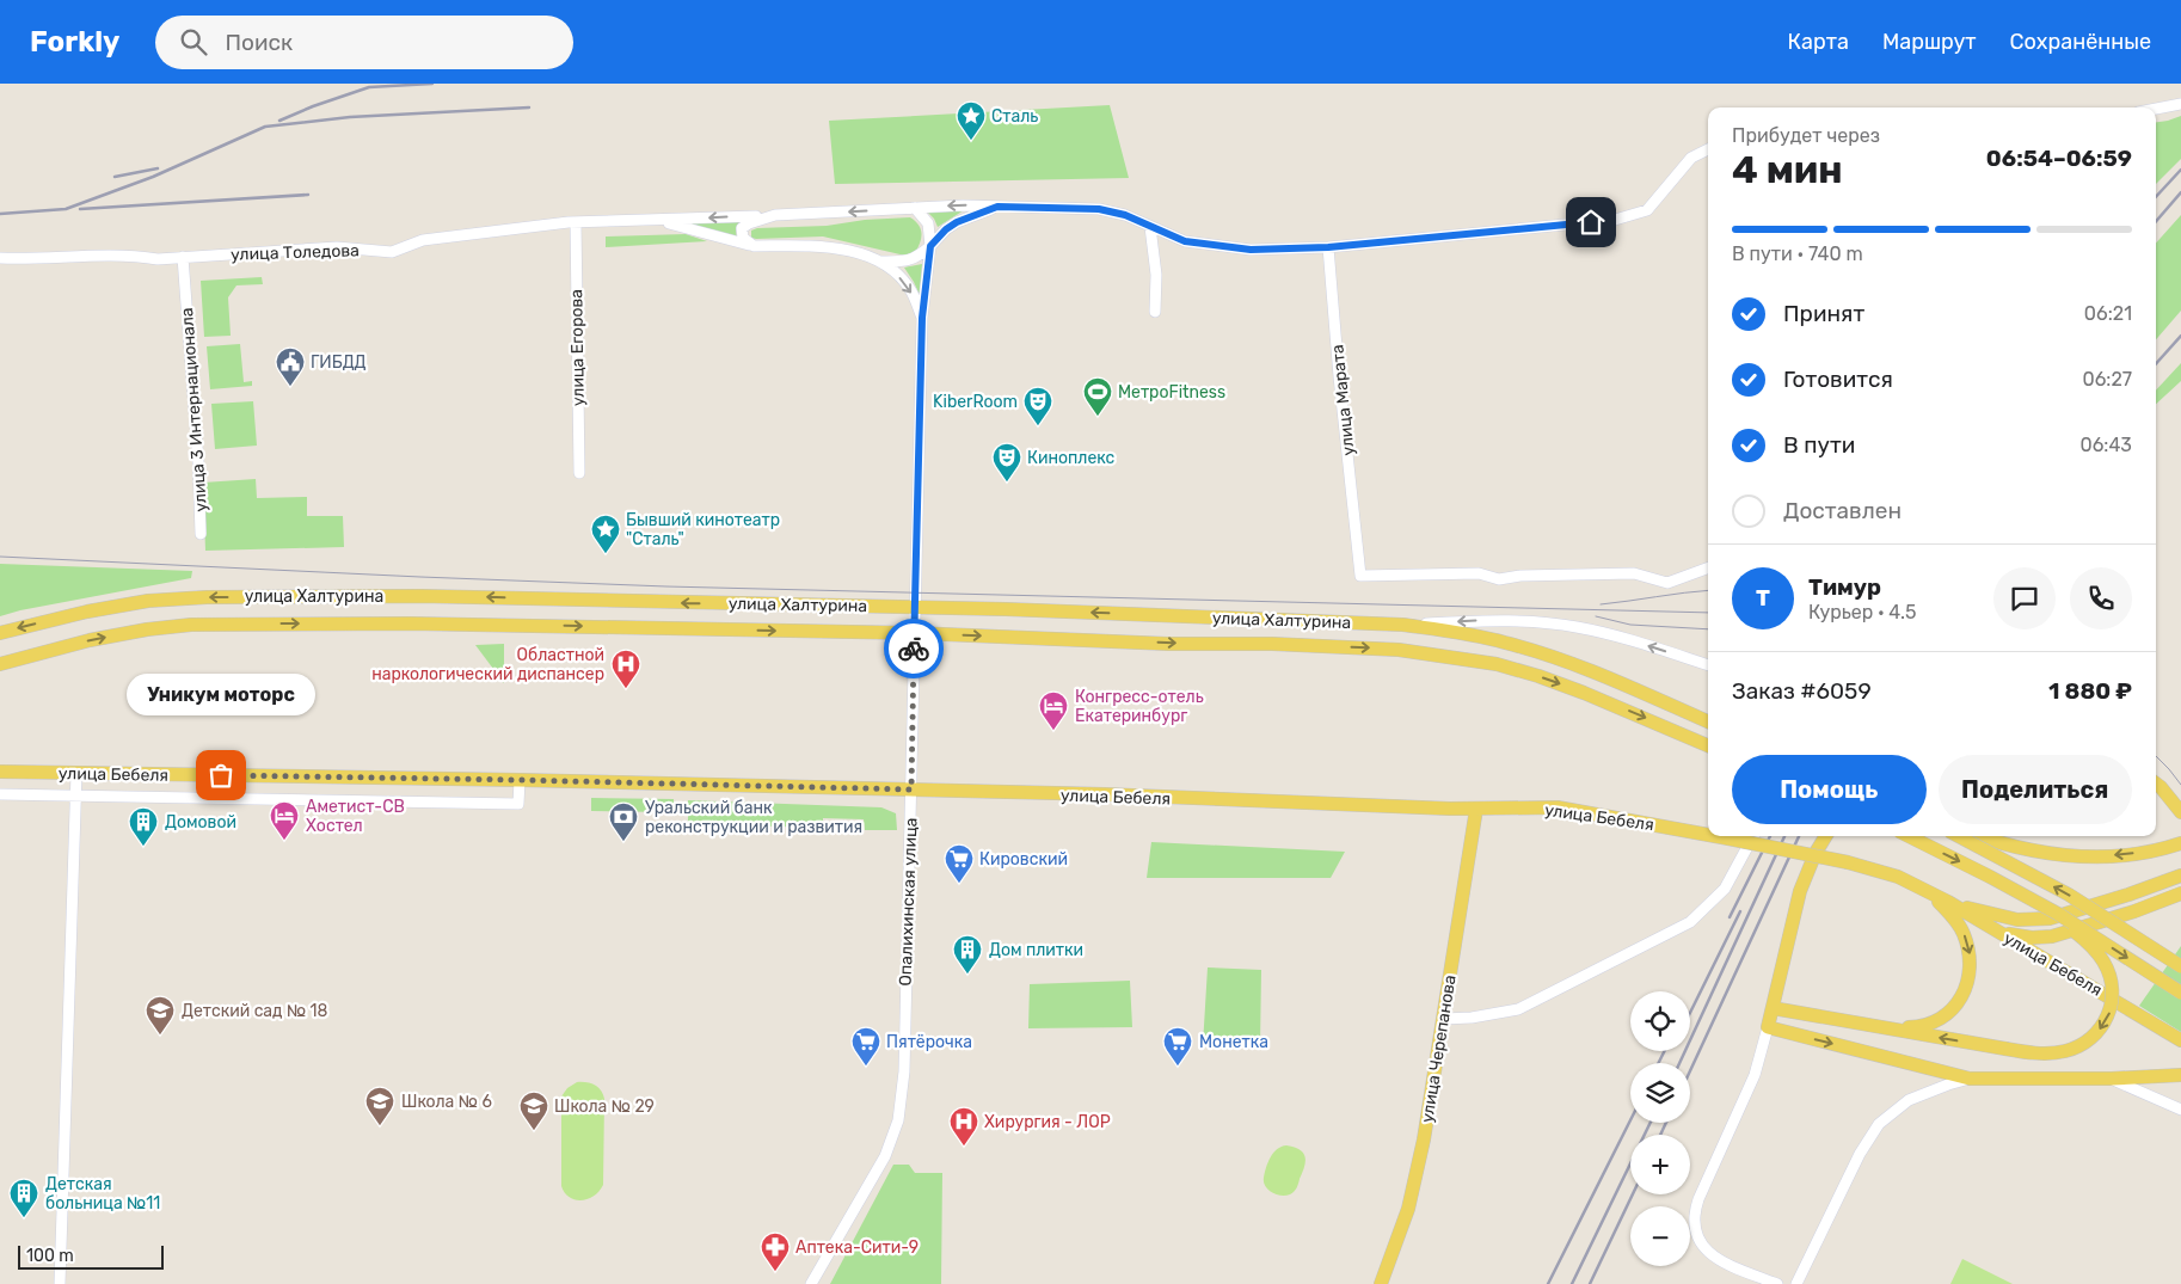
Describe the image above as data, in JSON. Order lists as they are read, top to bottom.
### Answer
{
  "streets": {
    "main road": ["улица Халтурина", "улица Бебеля", "улица Черепанова"],
    "street": [
      "улица Толедова",
      "улица Егорова",
      "улица Марата",
      "улица 3 Интернационала",
      "Опалихинская улица"
    ]
  },
  "crossings": [
    ["улица Толедова", "улица Егорова"],
    ["улица Толедова", "улица 3 Интернационала"],
    ["улица Халтурина", "Опалихинская улица"],
    ["улица Бебеля", "Опалихинская улица"],
    ["улица Бебеля", "улица Черепанова"]
  ],
  "places": {
    "place": ["Сталь", "Бывший кинотеатр \"Сталь\""],
    "public building": ["ГИБДД"],
    "sports": ["МетроFitness"],
    "theatre": ["KiberRoom", "Киноплекс"],
    "hospital": ["Областной наркологический диспансер", "Хирургия - ЛОР"],
    "hotel": ["Конгресс-отель Екатеринбург", "Аметист-СВ Хостел"],
    "other": ["Уникум моторс"],
    "bank": ["Уральский банк реконструкции и развития"],
    "building": ["Домовой", "Дом плитки", "Детская больница №11"],
    "supermarket": ["Кировский", "Пятёрочка", "Монетка"],
    "school or university": ["Детский сад № 18", "Школа № 6", "Школа № 29"],
    "pharmacy": ["Аптека-Сити-9"]
  },
  "scale_bar": "100 m",
  "page": {
    "header": "Forkly",
    "search": "Поиск",
    "nav": ["Карта", "Маршрут", "Сохранённые"],
    "heading": ["4 мин", "Прибудет через", "06:54–06:59"],
    "panel": [
      "Тимур",
      "Курьер · 4.5",
      "Заказ #6059",
      "1 880 ₽"
    ],
    "bar": "В пути · 740 m",
    "list": [
      ["Принят", "06:21"],
      ["Готовится", "06:27"],
      ["В пути", "06:43"],
      "Доставлен"
    ],
    "round": "Т",
    "bubble": "Уникум моторс",
    "buttons": ["Помощь", "Поделиться"],
    "map_buttons": ["+", "−"],
    "scale": "100 m"
  }
}
